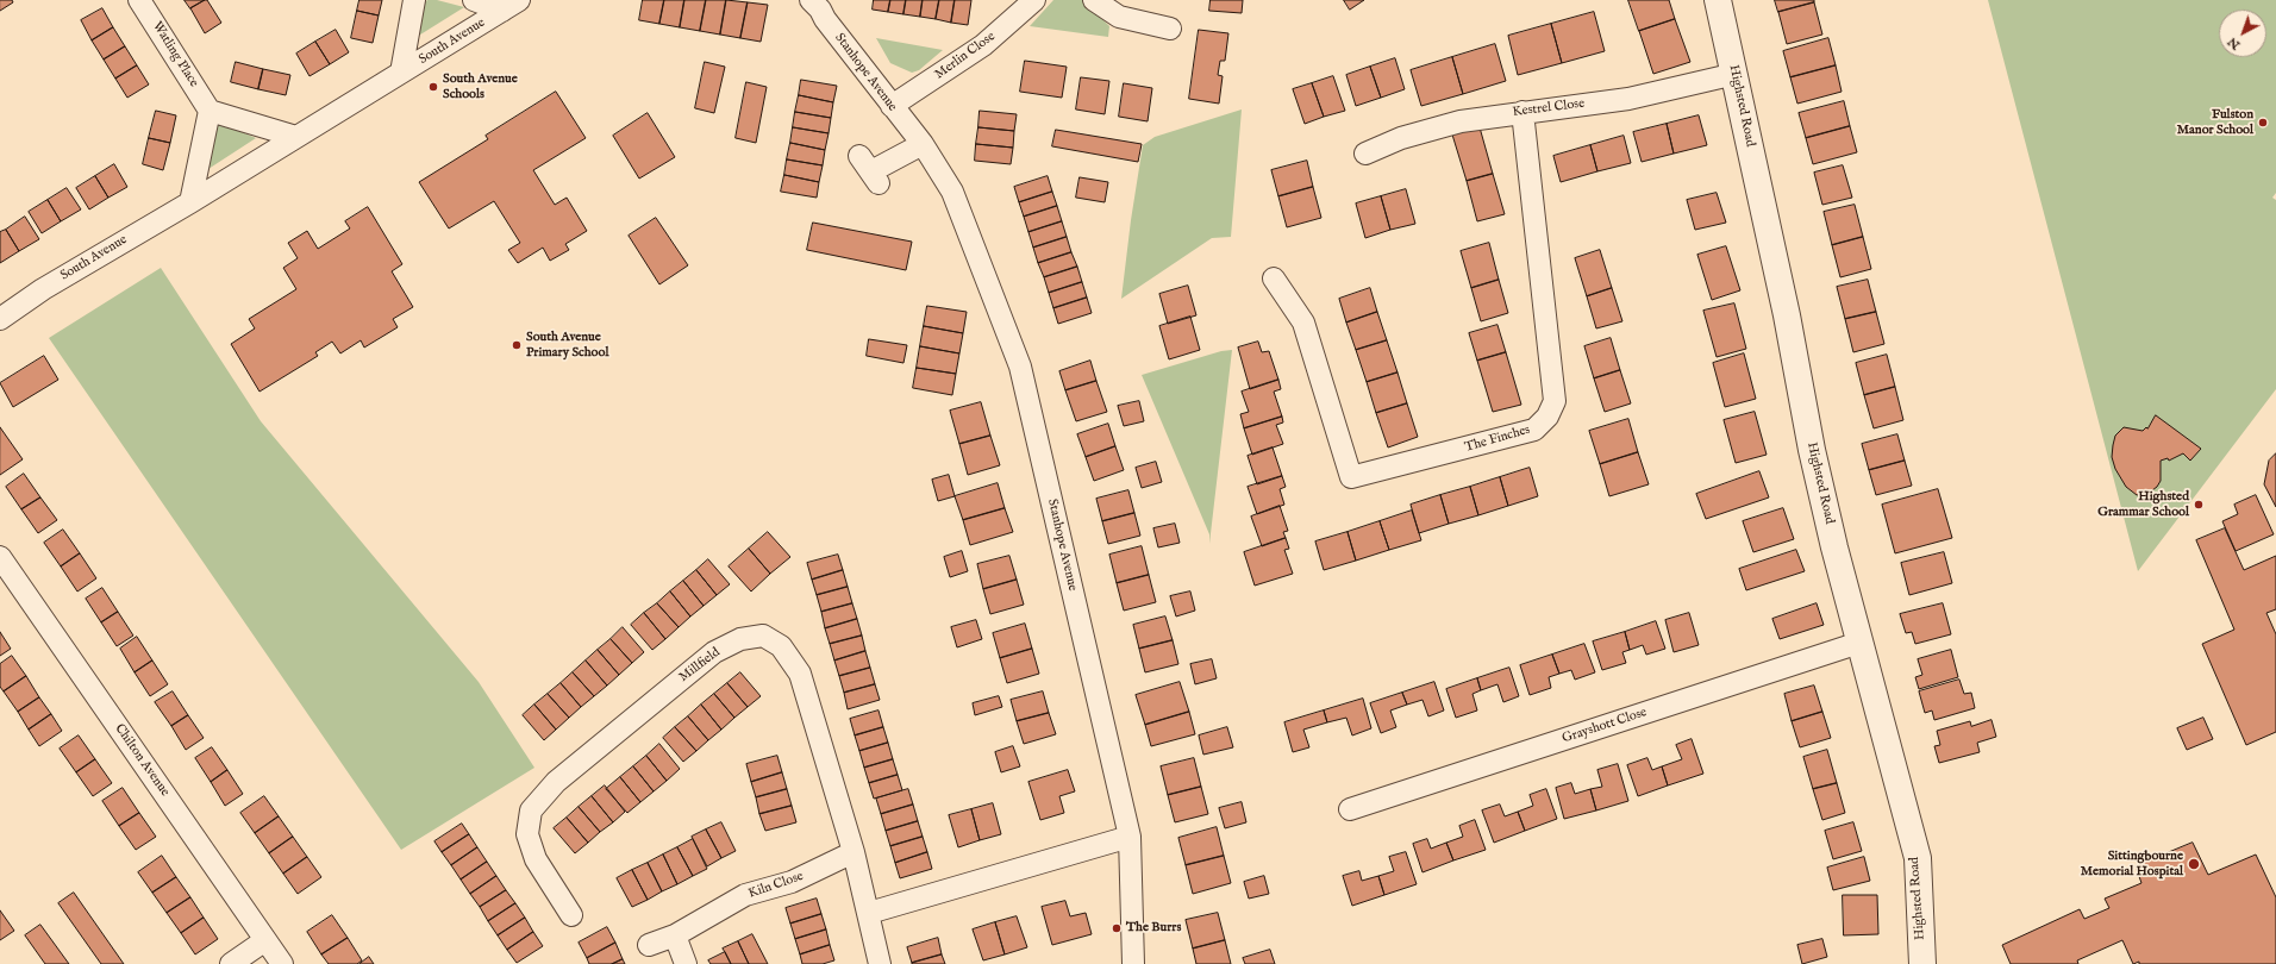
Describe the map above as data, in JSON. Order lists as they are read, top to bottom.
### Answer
{
  "streets": {
    "street": [
      "South Avenue",
      "Watling Place",
      "Merlin Close",
      "Stanhope Avenue",
      "Highsted Road",
      "Kestrel Close",
      "The Finches",
      "Millfield",
      "Grayshott Close",
      "Chilton Avenue",
      "Kiln Close"
    ]
  },
  "crossings": [
    ["Merlin Close", "Stanhope Avenue"],
    ["Highsted Road", "Kestrel Close"],
    ["Highsted Road", "Grayshott Close"],
    ["Kestrel Close", "The Finches"],
    ["Millfield", "Kiln Close"]
  ],
  "places": [
    "South Avenue Schools",
    "Fulston Manor School",
    "South Avenue Primary School",
    "Highsted Grammar School",
    "Sittingbourne Memorial Hospital",
    "The Burrs"
  ],
  "north": "bottom left"
}
